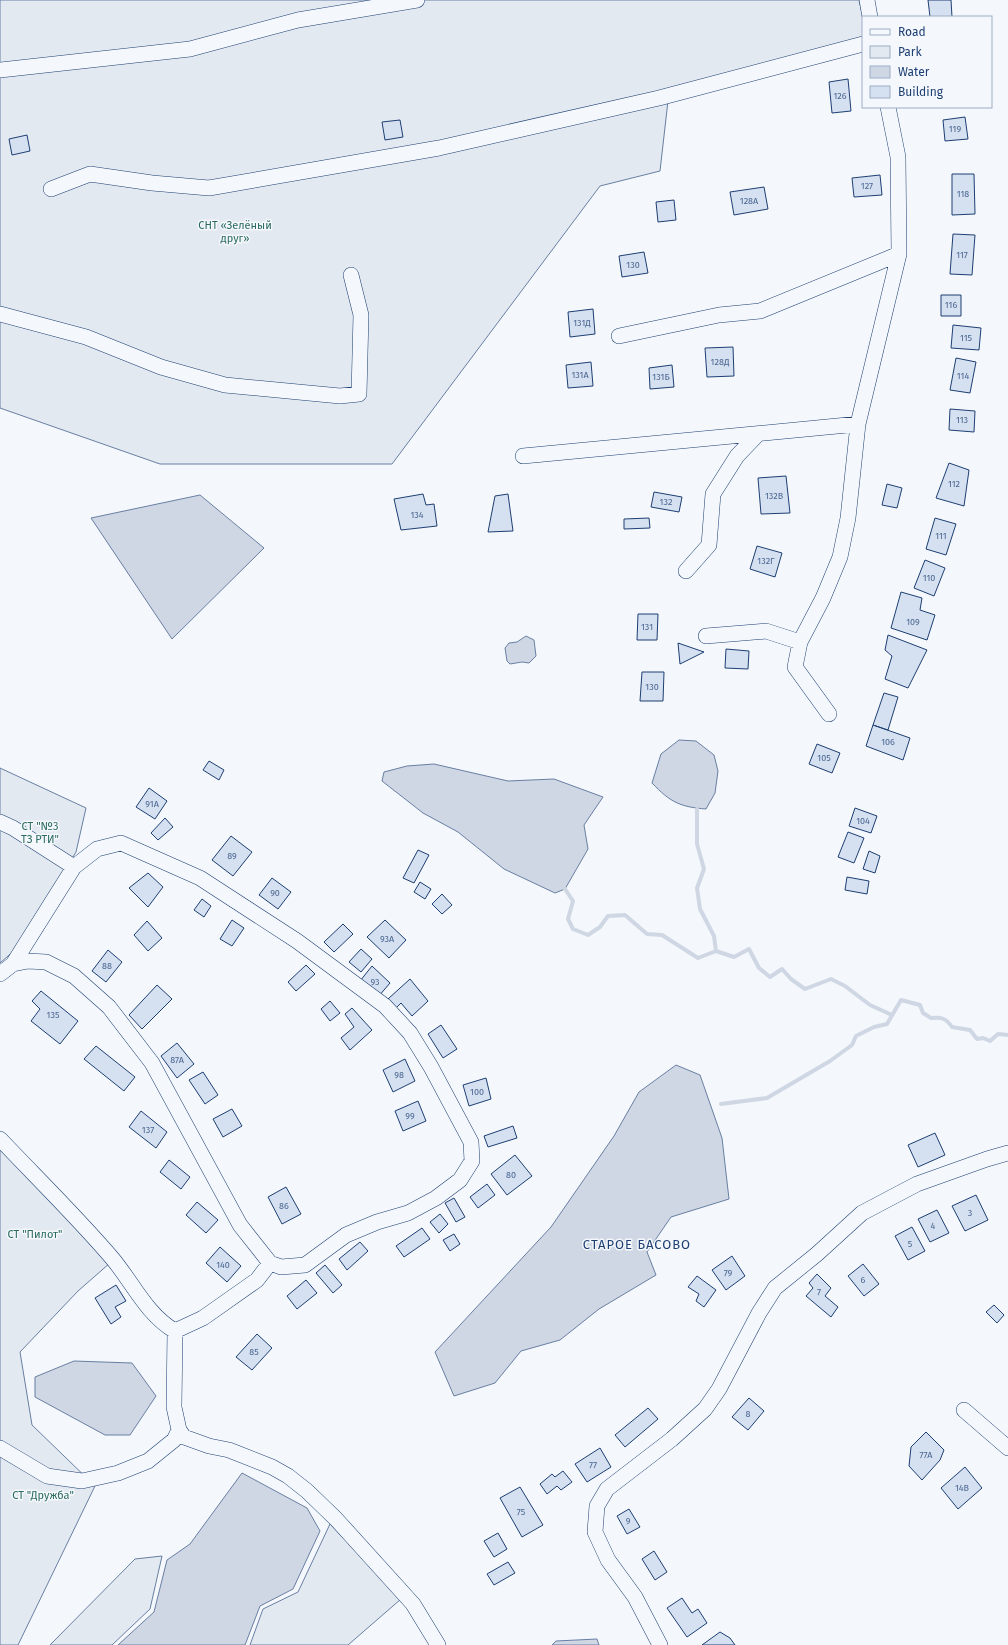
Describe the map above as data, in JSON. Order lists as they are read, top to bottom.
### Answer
{
  "districts": ["СТАРОЕ БАСОВО"],
  "parks": [
    "СНТ «Зелёный друг»",
    "СТ \"№3 ТЗ РТИ\"",
    "СТ \"Пилот\"",
    "СТ \"Дружба\""
  ],
  "house_numbers": [
    "126",
    "119",
    "127",
    "118",
    "128А",
    "117",
    "130",
    "116",
    "131Д",
    "115",
    "128Д",
    "131А",
    "114",
    "131Б",
    "113",
    "112",
    "132В",
    "132",
    "134",
    "111",
    "132Г",
    "110",
    "109",
    "131",
    "130",
    "106",
    "105",
    "91А",
    "104",
    "89",
    "90",
    "93А",
    "88",
    "93",
    "135",
    "87А",
    "98",
    "100",
    "99",
    "137",
    "80",
    "86",
    "3",
    "4",
    "5",
    "140",
    "79",
    "6",
    "7",
    "85",
    "8",
    "77А",
    "77",
    "14В",
    "75",
    "9"
  ],
  "legend": [
    "Road",
    "Park",
    "Water",
    "Building"
  ]
}
